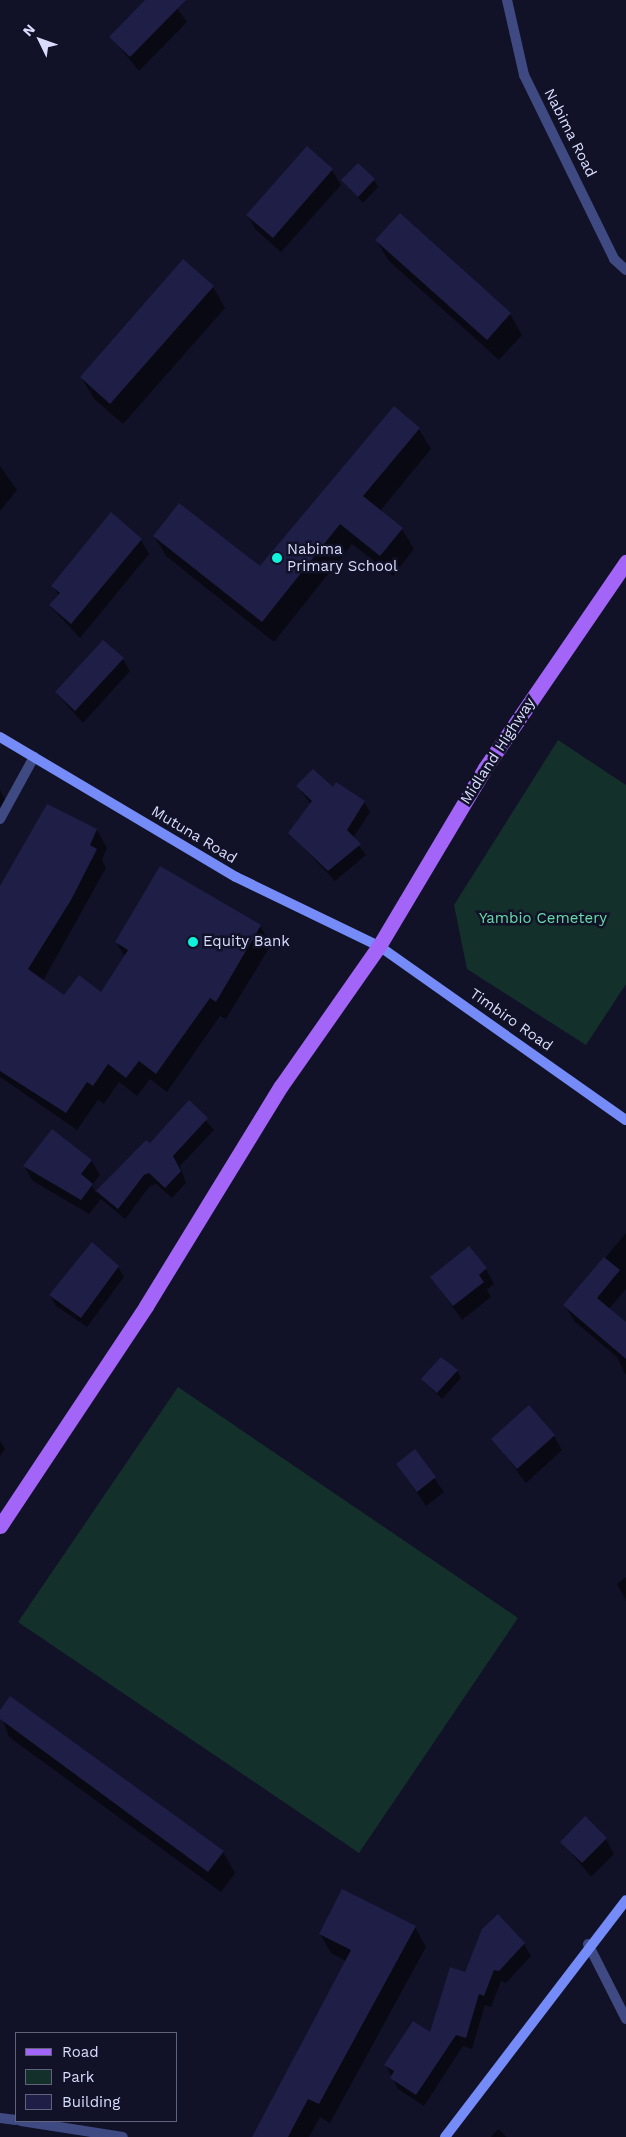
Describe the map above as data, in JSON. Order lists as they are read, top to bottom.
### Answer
{
  "streets": {
    "main road": ["Midland Highway"],
    "street": ["Nabima Road", "Mutuna Road", "Timbiro Road"]
  },
  "crossings": [
    ["Midland Highway", "Mutuna Road"],
    ["Midland Highway", "Timbiro Road"],
    ["Mutuna Road", "Timbiro Road"]
  ],
  "parks": ["Yambio Cemetery"],
  "places": ["Nabima Primary School", "Equity Bank"],
  "legend": ["Road", "Park", "Building"],
  "north": "top left"
}
